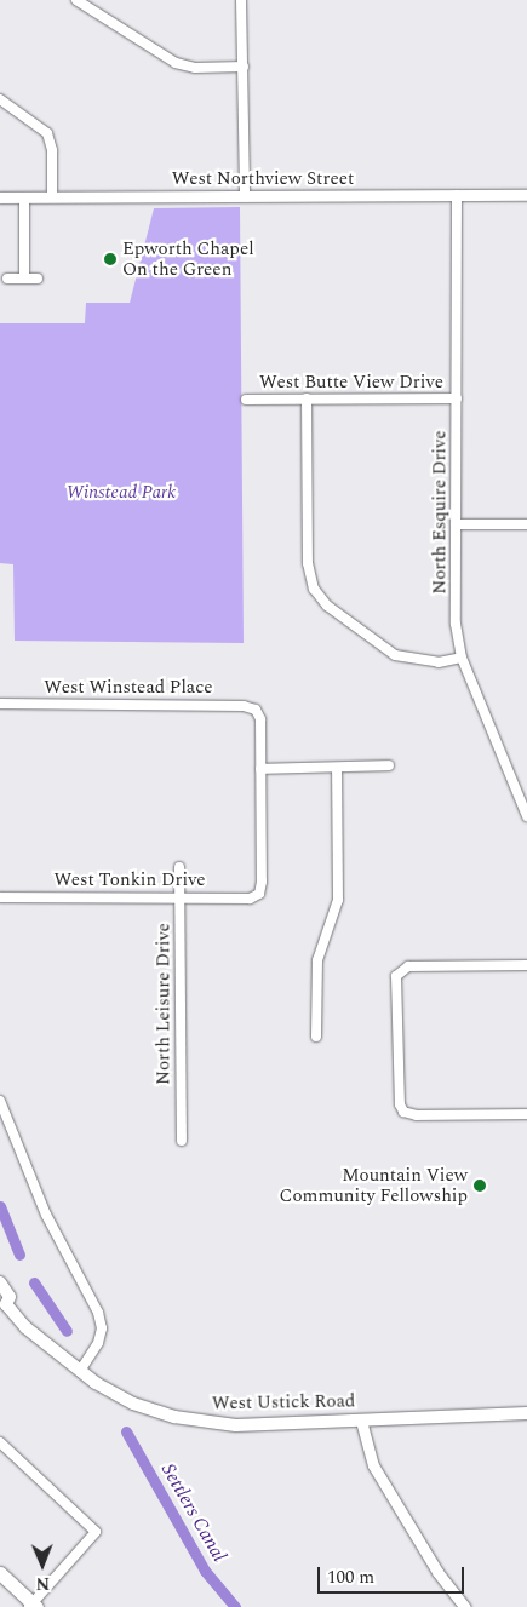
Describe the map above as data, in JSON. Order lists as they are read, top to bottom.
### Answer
{
  "streets": {
    "main road": ["West Ustick Road"],
    "street": [
      "West Northview Street",
      "West Butte View Drive",
      "North Esquire Drive",
      "West Winstead Place",
      "West Tonkin Drive",
      "North Leisure Drive"
    ]
  },
  "crossings": [
    ["West Northview Street", "North Esquire Drive"],
    ["West Butte View Drive", "North Esquire Drive"],
    ["West Winstead Place", "West Tonkin Drive"],
    ["West Tonkin Drive", "North Leisure Drive"]
  ],
  "water": ["Settlers Canal"],
  "parks": ["Winstead Park"],
  "places": ["Epworth Chapel On the Green", "Mountain View Community Fellowship"],
  "scale_bar": "100 m",
  "north": "bottom"
}
